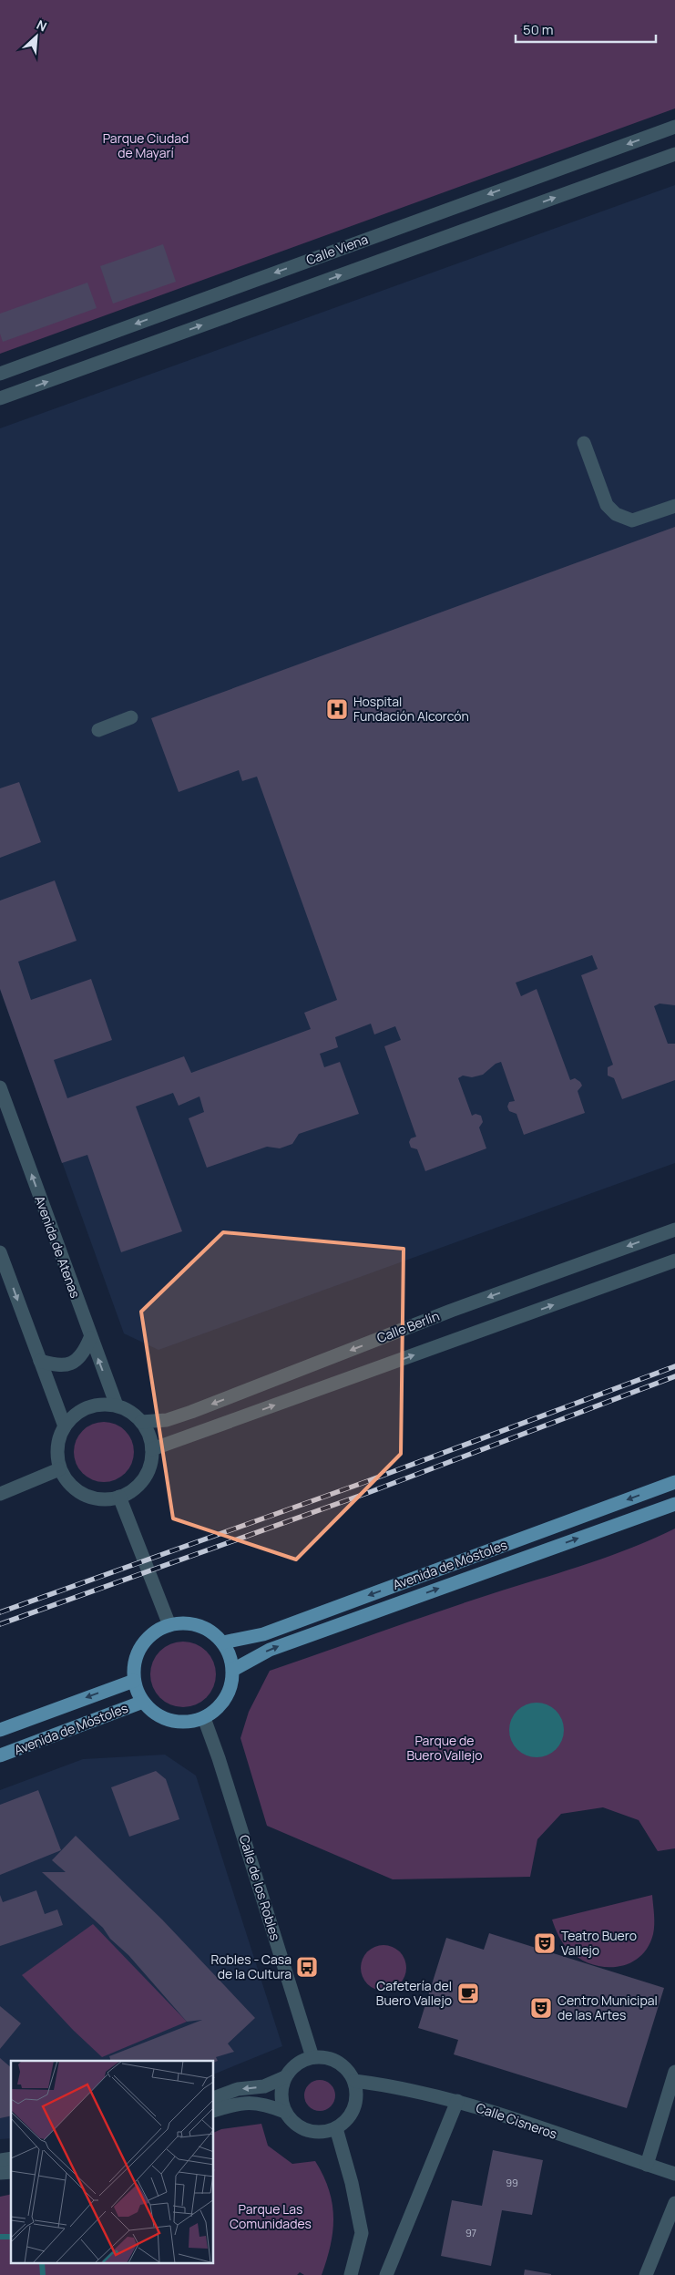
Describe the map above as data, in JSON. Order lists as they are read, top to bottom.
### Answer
{
  "streets": {
    "main road": ["Avenida de Móstoles"],
    "street": [
      "Calle Viena",
      "Avenida de Atenas",
      "Calle Berlín",
      "Calle de los Robles",
      "Calle Cisneros"
    ]
  },
  "crossings": [
    ["Avenida de Atenas", "Calle Berlín"],
    ["Avenida de Móstoles", "Calle de los Robles"],
    ["Calle de los Robles", "Calle Cisneros"]
  ],
  "parks": ["Parque Ciudad de Mayarí", "Parque de Buero Vallejo", "Parque Las Comunidades"],
  "places": {
    "hospital": ["Hospital Fundación Alcorcón"],
    "theatre": ["Teatro Buero Vallejo", "Centro Municipal de las Artes"],
    "bus stop": ["Robles - Casa de la Cultura"],
    "cafe": ["Cafetería del Buero Vallejo"]
  },
  "house_numbers": ["99", "97"],
  "scale_bar": "50 m",
  "north": "top right"
}
